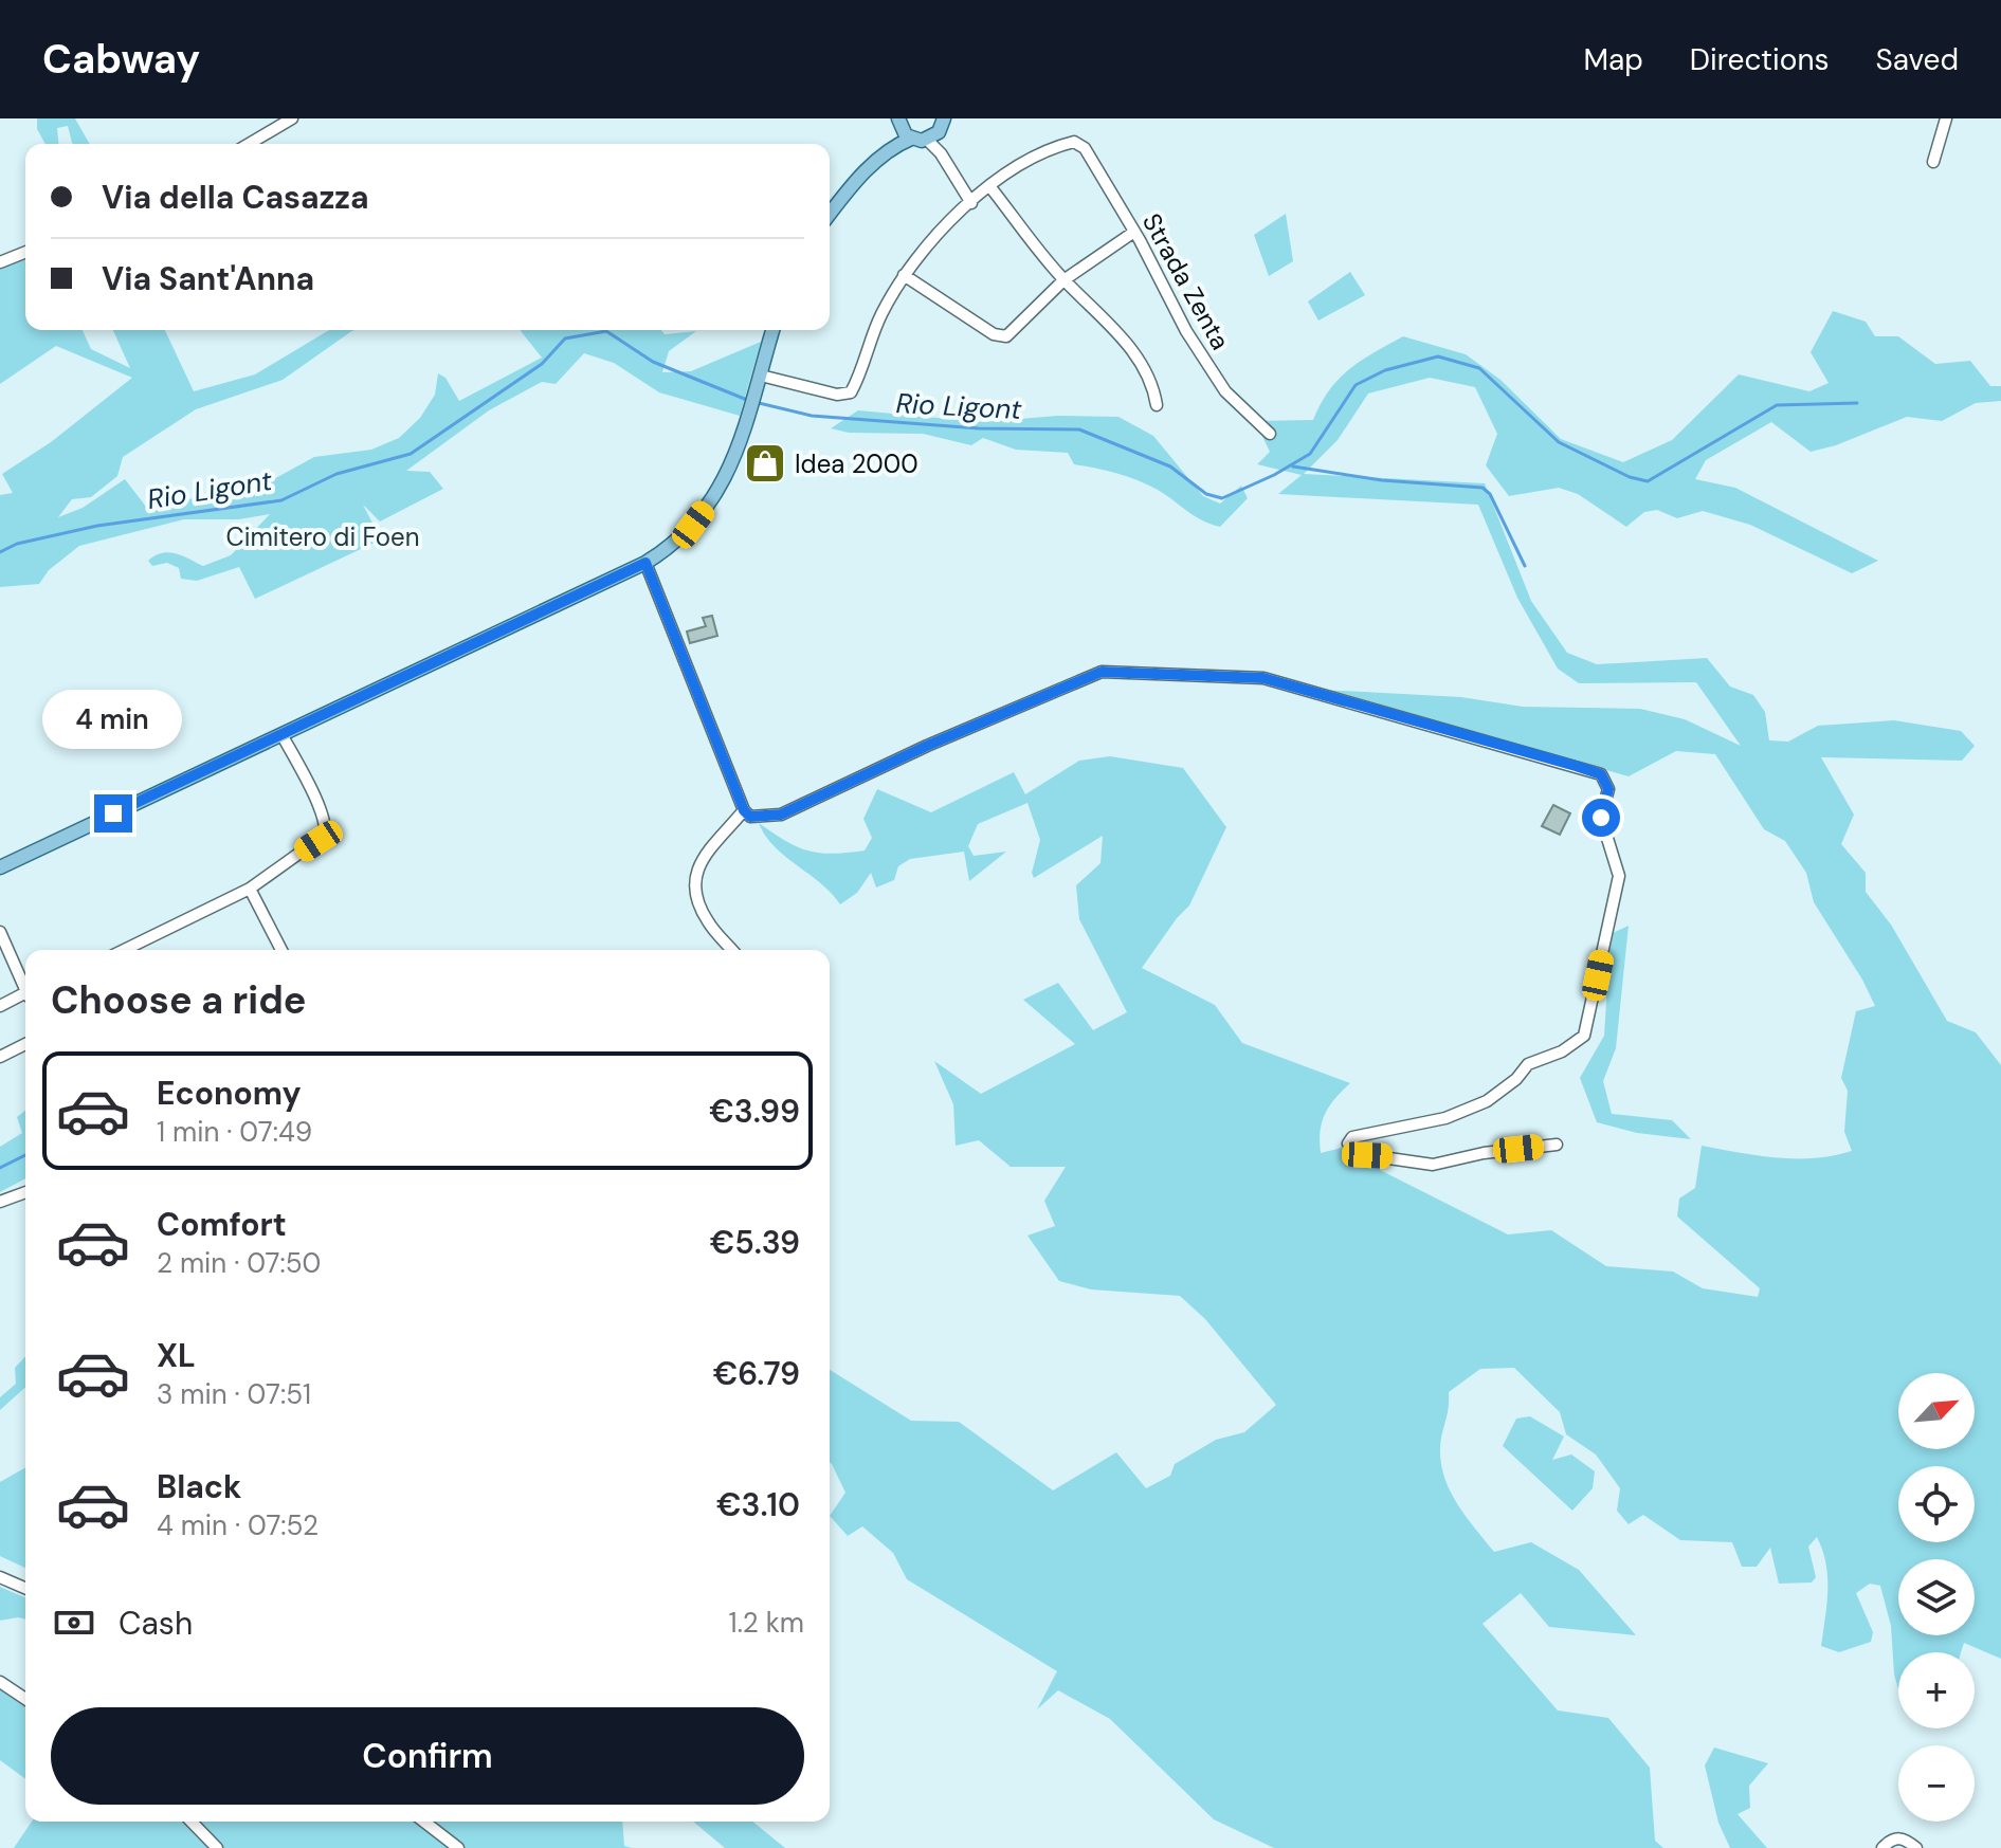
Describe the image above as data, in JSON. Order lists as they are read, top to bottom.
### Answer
{
  "streets": {
    "street": ["Strada Zenta"]
  },
  "water": ["Rio Ligont"],
  "parks": ["Cimitero di Foen"],
  "places": {
    "shop": ["Idea 2000"]
  },
  "north": "top right",
  "page": {
    "header": "Cabway",
    "nav": ["Map", "Directions", "Saved"],
    "banner": ["Via della Casazza", "Via Sant'Anna"],
    "bubble": "4 min",
    "heading": "Choose a ride",
    "list": [
      {
        "name": "Economy",
        "note": "1 min · 07:49",
        "value": "€3.99"
      },
      {
        "name": "Comfort",
        "note": "2 min · 07:50",
        "value": "€5.39"
      },
      {
        "name": "XL",
        "note": "3 min · 07:51",
        "value": "€6.79"
      },
      {
        "name": "Black",
        "note": "4 min · 07:52",
        "value": "€3.10"
      }
    ],
    "map_buttons": ["+", "−"],
    "pay": ["Cash", "1.2 km"],
    "buttons": "Confirm"
  }
}
